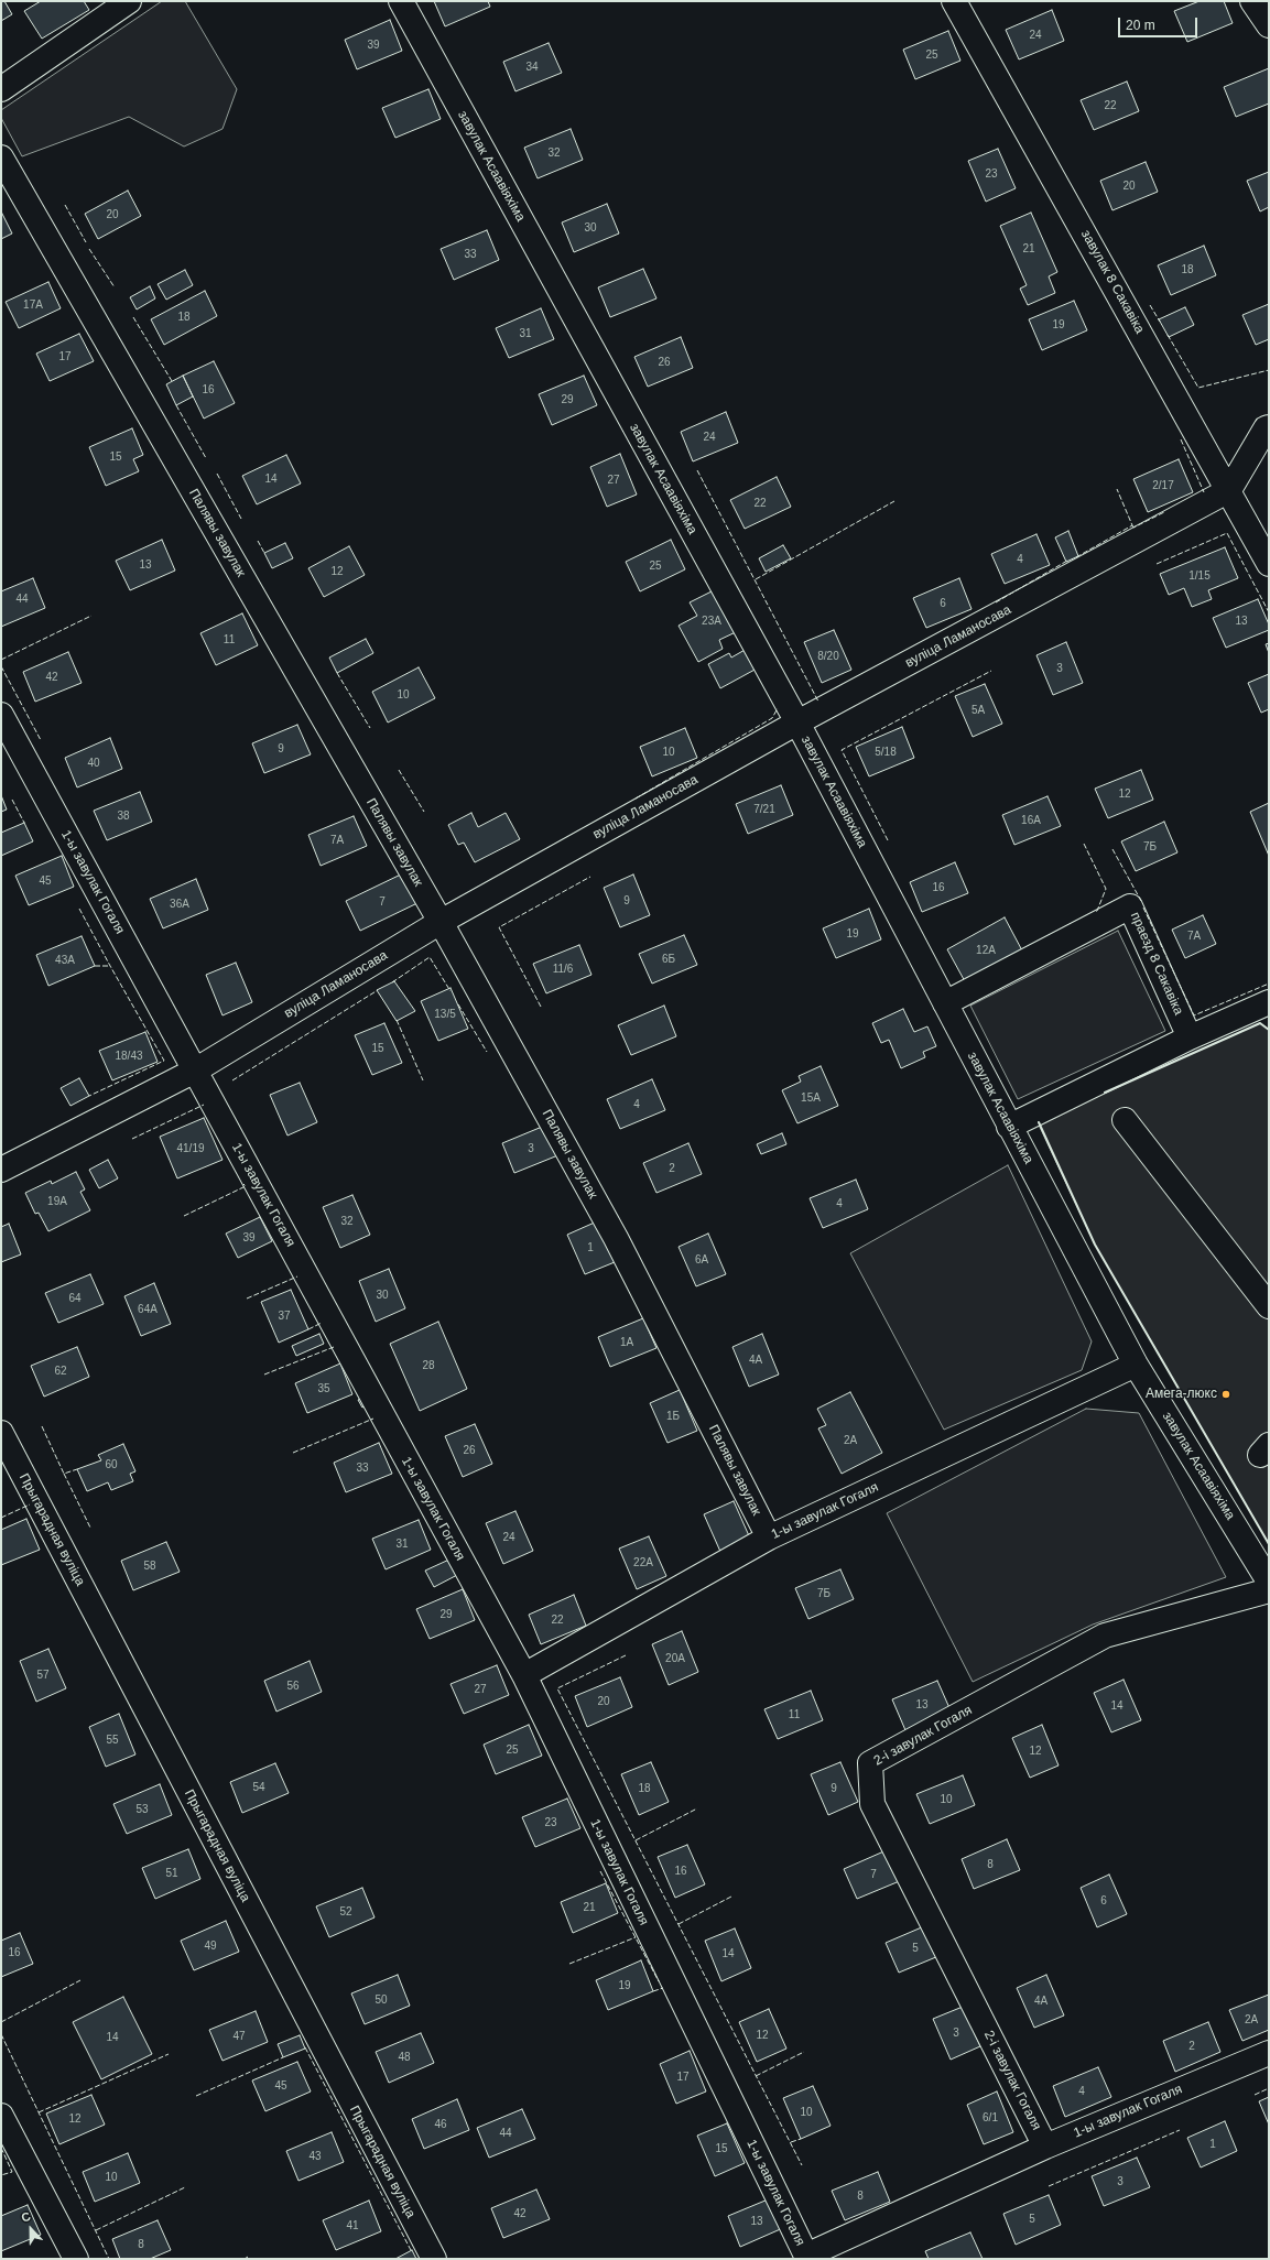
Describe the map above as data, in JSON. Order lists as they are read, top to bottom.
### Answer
{
  "streets": {
    "street": [
      "завулак Асаавіяхіма",
      "завулак 8 Сакавіка",
      "Палявы завулак",
      "вуліца Ламаносава",
      "1-ы завулак Гогаля",
      "праезд 8 Сакавіка",
      "Прыгарадная вуліца",
      "2-і завулак Гогаля"
    ]
  },
  "crossings": [
    ["завулак Асаавіяхіма", "вуліца Ламаносава"],
    ["завулак Асаавіяхіма", "1-ы завулак Гогаля"],
    ["завулак Асаавіяхіма", "праезд 8 Сакавіка"],
    ["завулак 8 Сакавіка", "вуліца Ламаносава"],
    ["Палявы завулак", "вуліца Ламаносава"],
    ["Палявы завулак", "1-ы завулак Гогаля"],
    ["вуліца Ламаносава", "1-ы завулак Гогаля"],
    ["1-ы завулак Гогаля", "2-і завулак Гогаля"]
  ],
  "places": ["Амега-люкс"],
  "house_numbers": [
    "24",
    "39",
    "25",
    "34",
    "22",
    "32",
    "23",
    "20",
    "20",
    "30",
    "21",
    "33",
    "18",
    "17А",
    "18",
    "19",
    "31",
    "17",
    "26",
    "16",
    "29",
    "24",
    "15",
    "14",
    "27",
    "2/17",
    "22",
    "4",
    "13",
    "25",
    "12",
    "1/15",
    "44",
    "6",
    "23А",
    "13",
    "11",
    "8/20",
    "3",
    "42",
    "10",
    "5А",
    "9",
    "10",
    "5/18",
    "40",
    "12",
    "7/21",
    "38",
    "16А",
    "7А",
    "7Б",
    "45",
    "16",
    "9",
    "7",
    "36А",
    "19",
    "7А",
    "12А",
    "6Б",
    "43А",
    "11/6",
    "13/5",
    "15",
    "18/43",
    "15А",
    "4",
    "41/19",
    "3",
    "2",
    "19А",
    "4",
    "32",
    "39",
    "1",
    "6А",
    "30",
    "64",
    "64А",
    "37",
    "1А",
    "4А",
    "28",
    "62",
    "35",
    "1Б",
    "2А",
    "26",
    "60",
    "33",
    "24",
    "31",
    "22А",
    "58",
    "7Б",
    "29",
    "22",
    "20А",
    "57",
    "56",
    "27",
    "20",
    "13",
    "14",
    "11",
    "55",
    "25",
    "12",
    "54",
    "18",
    "9",
    "10",
    "53",
    "23",
    "8",
    "16",
    "51",
    "7",
    "6",
    "21",
    "52",
    "49",
    "5",
    "16",
    "14",
    "19",
    "50",
    "4А",
    "2А",
    "3",
    "12",
    "47",
    "14",
    "2",
    "48",
    "17",
    "45",
    "4",
    "10",
    "6/1",
    "12",
    "46",
    "44",
    "1",
    "15",
    "43",
    "10",
    "3",
    "8",
    "42",
    "5",
    "13",
    "41",
    "8"
  ],
  "scale_bar": "20 m",
  "north": "top"
}
